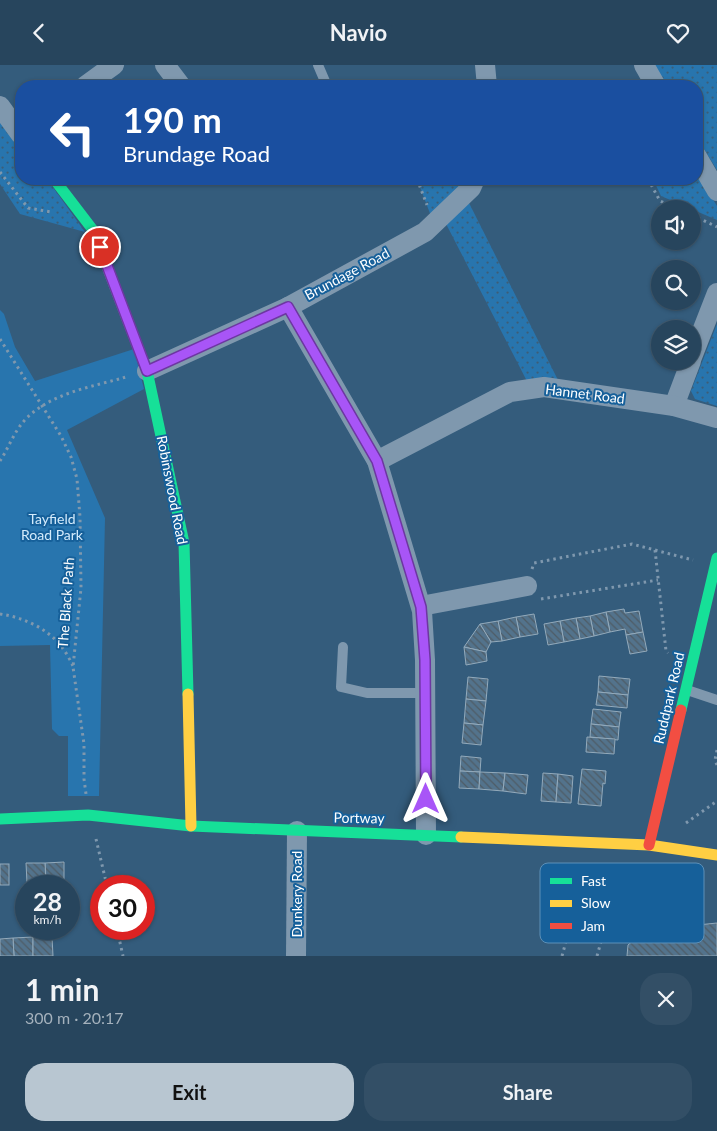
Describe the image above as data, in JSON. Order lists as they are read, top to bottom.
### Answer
{
  "streets": {
    "street": [
      "Brundage Road",
      "Hannet Road",
      "Robinswood Road",
      "Ruddpark Road",
      "Portway",
      "Dunkery Road"
    ],
    "path": ["The Black Path"]
  },
  "crossings": [
    ["Brundage Road", "Robinswood Road"],
    ["Robinswood Road", "Portway"],
    ["The Black Path", "Portway"],
    ["Ruddpark Road", "Portway"],
    ["Portway", "Dunkery Road"]
  ],
  "parks": ["Tayfield Road Park"],
  "legend": ["Fast", "Slow", "Jam"],
  "page": {
    "header": "Navio",
    "turn": ["190 m", "Brundage Road"],
    "speed": "28 km/h",
    "limit": "30",
    "heading": ["1 min", "300 m · 20:17"],
    "buttons": ["Exit", "Share"]
  }
}
